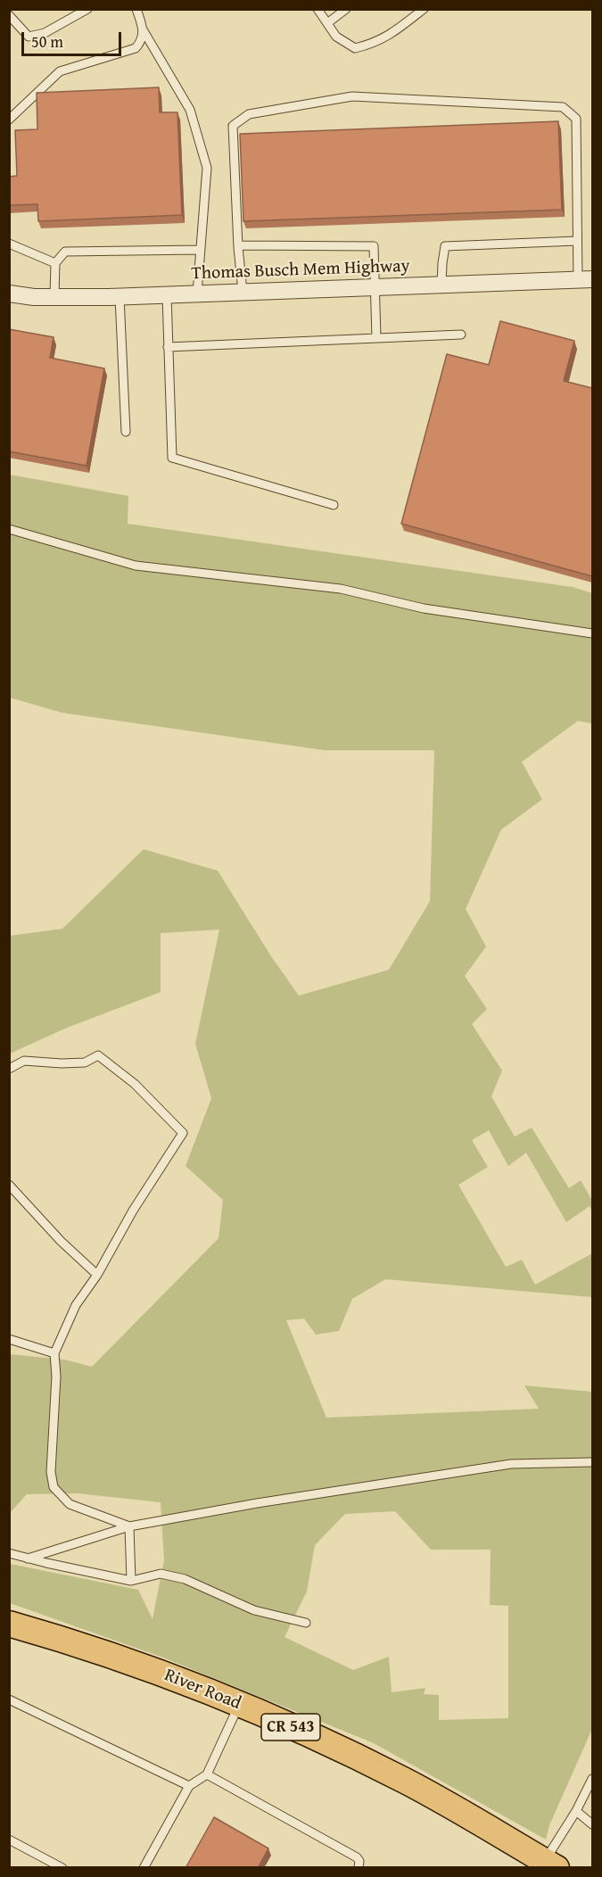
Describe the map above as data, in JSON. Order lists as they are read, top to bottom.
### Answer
{
  "streets": {
    "main road": ["River Road", "CR 543"],
    "street": ["Thomas Busch Mem Highway"]
  },
  "scale_bar": "50 m"
}
